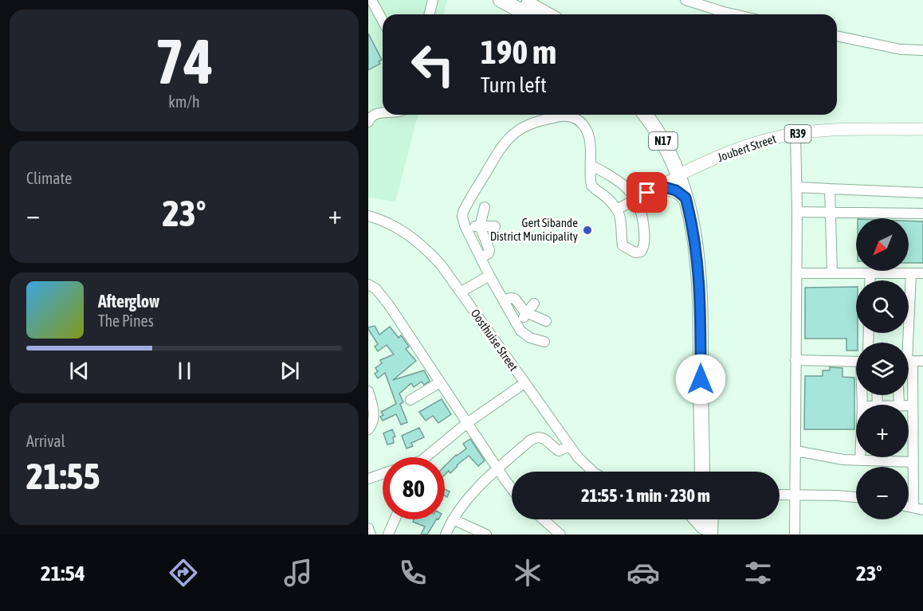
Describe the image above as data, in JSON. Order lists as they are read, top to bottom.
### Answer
{
  "streets": {
    "highway": ["N17"],
    "main road": ["R39", "Joubert Street"],
    "street": ["Oosthuise Street"]
  },
  "crossings": [
    ["N17", "Joubert Street"]
  ],
  "places": ["Gert Sibande District Municipality"],
  "north": "bottom left",
  "page": {
    "tile": [
      ["74", "km/h"],
      "Climate",
      ["Arrival", "21:55"]
    ],
    "turn": ["190 m", "Turn left"],
    "heat": ["−", "23°", "+"],
    "map_buttons": ["+", "−"],
    "song": ["Afterglow", "The Pines"],
    "limit": "80",
    "trip": "21:55 · 1 min · 230 m",
    "tabs": ["21:54", "23°"]
  }
}
